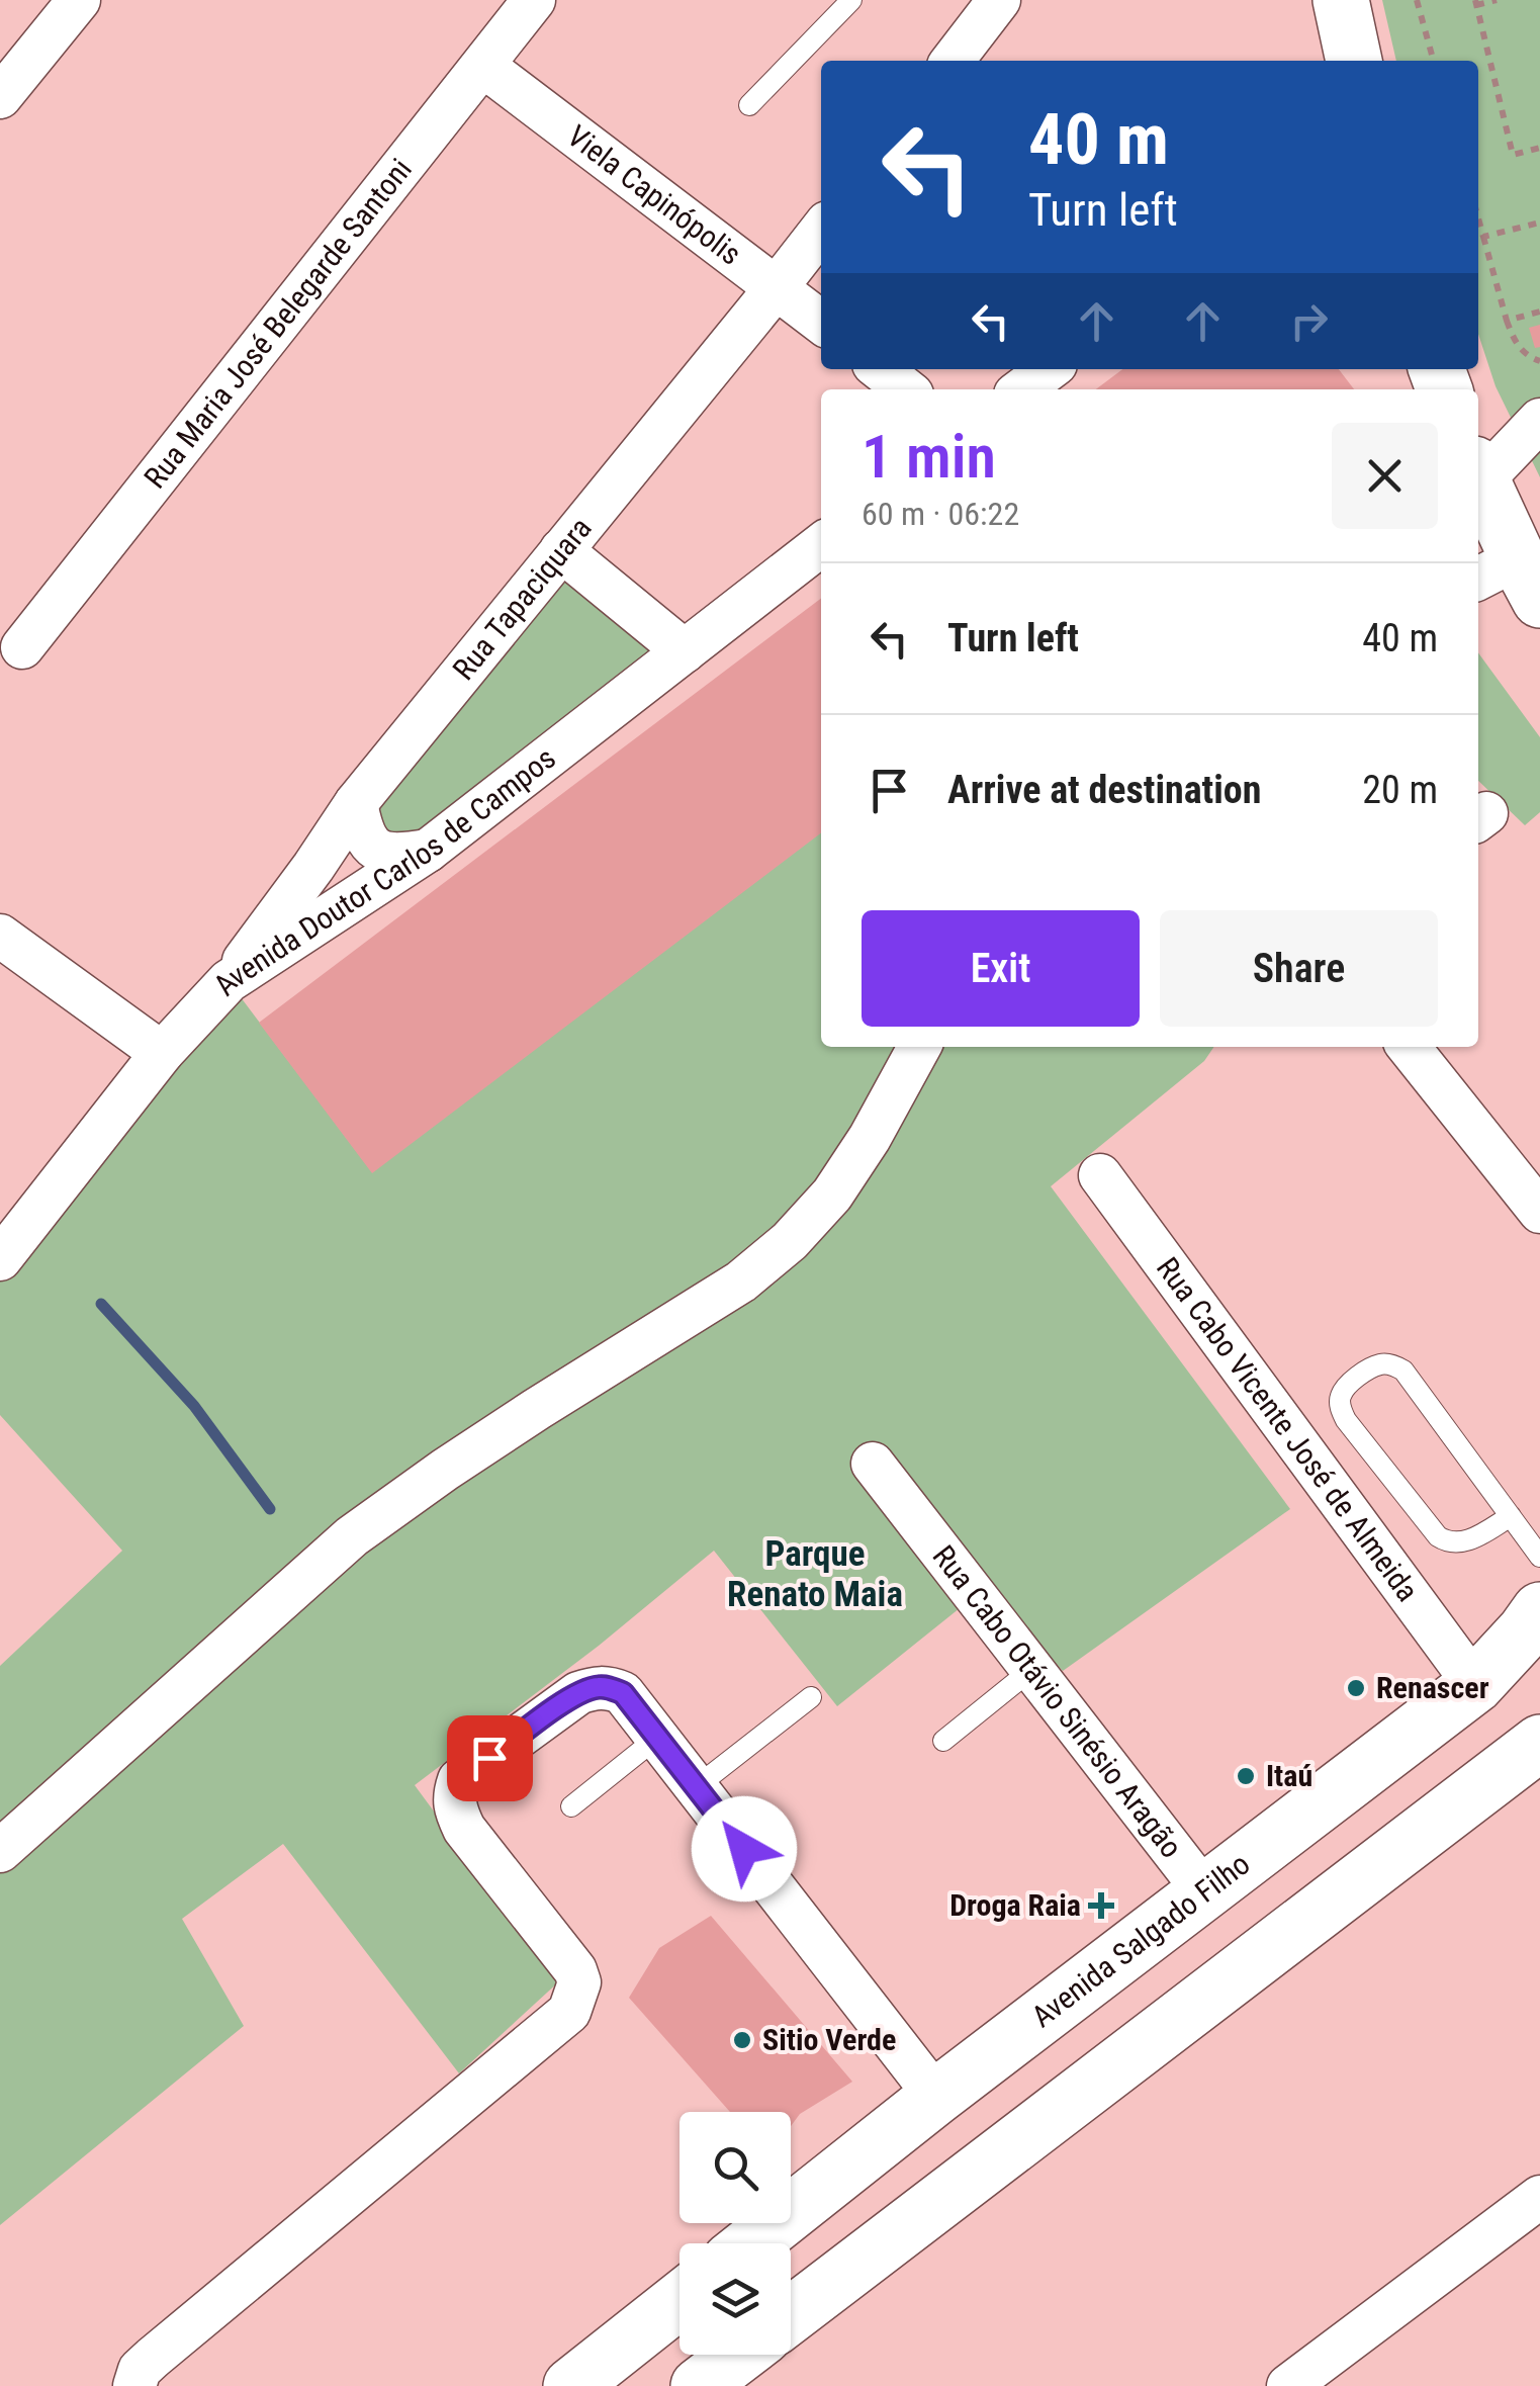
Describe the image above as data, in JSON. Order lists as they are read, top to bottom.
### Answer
{
  "streets": {
    "main road": ["Avenida Salgado Filho"],
    "street": [
      "Viela Capinópolis",
      "Rua Maria José Belegarde Santoni",
      "Rua Tapaciquara",
      "Avenida Doutor Carlos de Campos",
      "Rua Cabo Vicente José de Almeida",
      "Rua Cabo Otávio Sinésio Aragão"
    ]
  },
  "crossings": [
    ["Viela Capinópolis", "Rua Maria José Belegarde Santoni"],
    ["Viela Capinópolis", "Rua Tapaciquara"],
    ["Rua Tapaciquara", "Avenida Doutor Carlos de Campos"],
    ["Rua Cabo Vicente José de Almeida", "Avenida Salgado Filho"],
    ["Rua Cabo Otávio Sinésio Aragão", "Avenida Salgado Filho"]
  ],
  "districts": ["Parque Renato Maia"],
  "places": {
    "other": ["Renascer", "Itaú", "Sitio Verde"],
    "health": ["Droga Raia"]
  },
  "page": {
    "turn": ["40 m", "Turn left"],
    "heading": ["1 min", "60 m · 06:22"],
    "list": [
      {
        "name": "Turn left",
        "value": "40 m"
      },
      {
        "name": "Arrive at destination",
        "value": "20 m"
      }
    ],
    "buttons": ["Exit", "Share"]
  }
}
